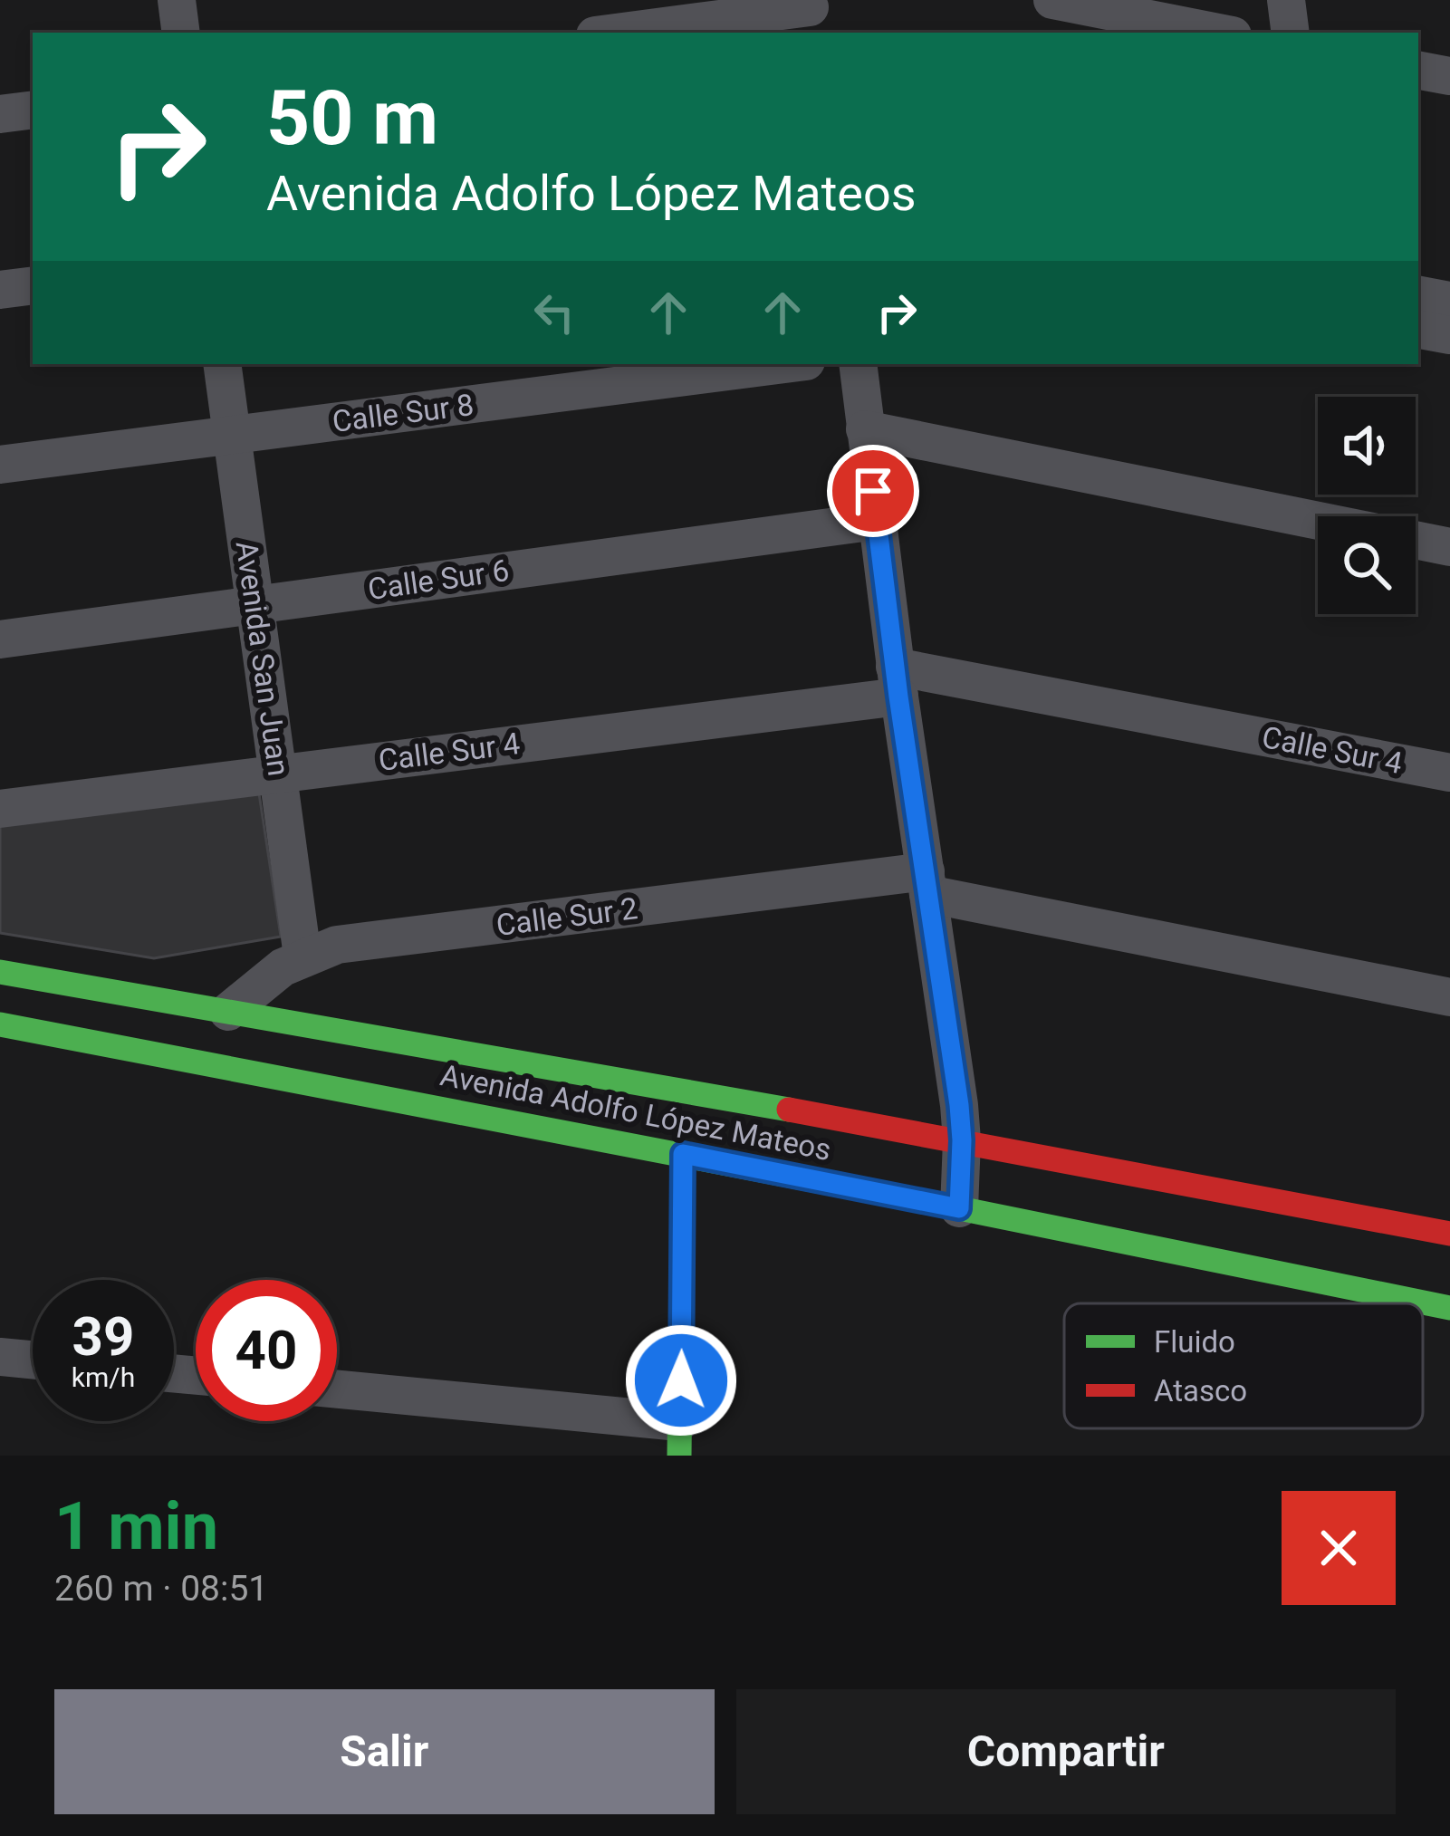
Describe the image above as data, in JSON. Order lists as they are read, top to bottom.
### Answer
{
  "streets": {
    "main road": ["Avenida Adolfo López Mateos"],
    "street": [
      "Calle Sur 8",
      "Calle Sur 6",
      "Avenida San Juan",
      "Calle Sur 4",
      "Calle Sur 2"
    ]
  },
  "crossings": [
    ["Calle Sur 8", "Avenida San Juan"],
    ["Calle Sur 6", "Avenida San Juan"],
    ["Avenida San Juan", "Calle Sur 4"],
    ["Avenida San Juan", "Calle Sur 2"],
    ["Calle Sur 2", "Avenida Adolfo López Mateos"]
  ],
  "legend": ["Fluido", "Atasco"],
  "page": {
    "turn": ["50 m", "Avenida Adolfo López Mateos"],
    "speed": "39 km/h",
    "limit": "40",
    "heading": ["1 min", "260 m · 08:51"],
    "buttons": ["Salir", "Compartir"]
  }
}
